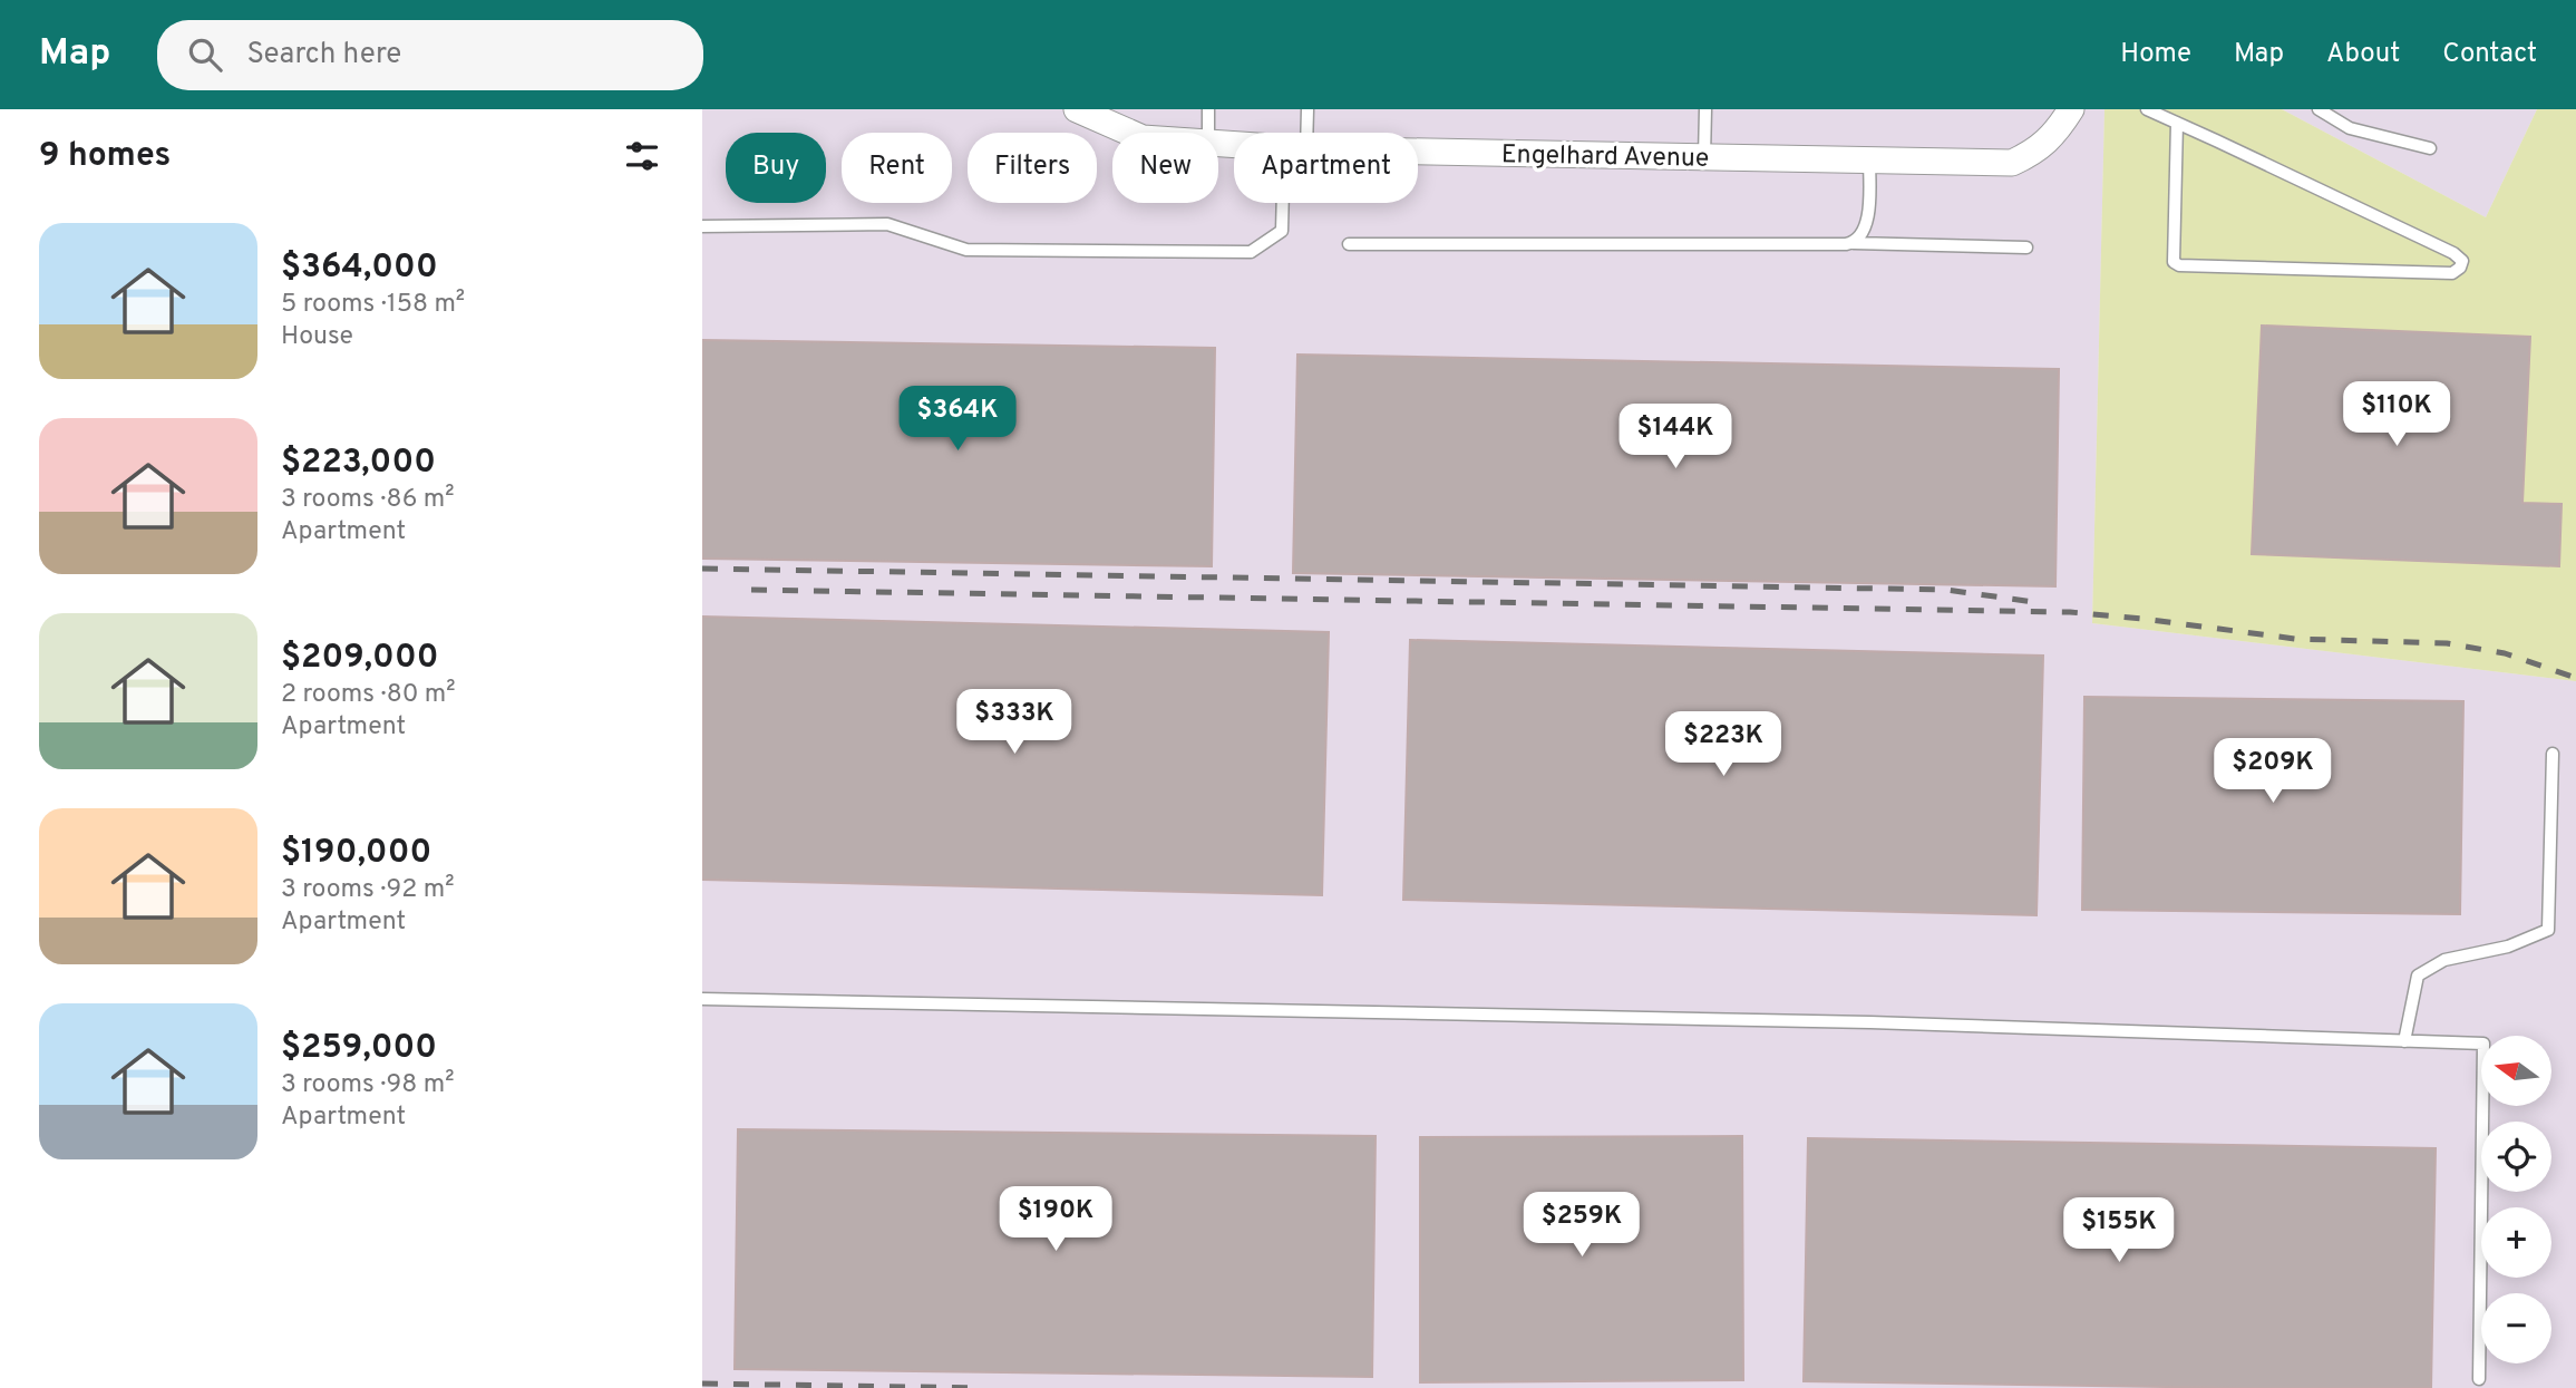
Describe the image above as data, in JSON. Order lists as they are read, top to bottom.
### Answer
{
  "streets": {
    "street": ["Engelhard Avenue"]
  },
  "north": "left",
  "page": {
    "header": "Map",
    "search": "Search here",
    "nav": [
      "Home",
      "Map",
      "About",
      "Contact"
    ],
    "heading": "9 homes",
    "chip": [
      "Buy",
      "Rent",
      "Filters",
      "New",
      "Apartment"
    ],
    "list": [
      {
        "name": "$364,000",
        "note": "5 rooms · 158 m² · House"
      },
      {
        "name": "$223,000",
        "note": "3 rooms · 86 m² · Apartment"
      },
      {
        "name": "$209,000",
        "note": "2 rooms · 80 m² · Apartment"
      },
      {
        "name": "$190,000",
        "note": "3 rooms · 92 m² · Apartment"
      },
      {
        "name": "$259,000",
        "note": "3 rooms · 98 m² · Apartment"
      }
    ],
    "price": [
      "$110K",
      "$364K",
      "$144K",
      "$333K",
      "$223K",
      "$209K",
      "$190K",
      "$259K",
      "$155K"
    ],
    "map_buttons": ["+", "−"]
  }
}
